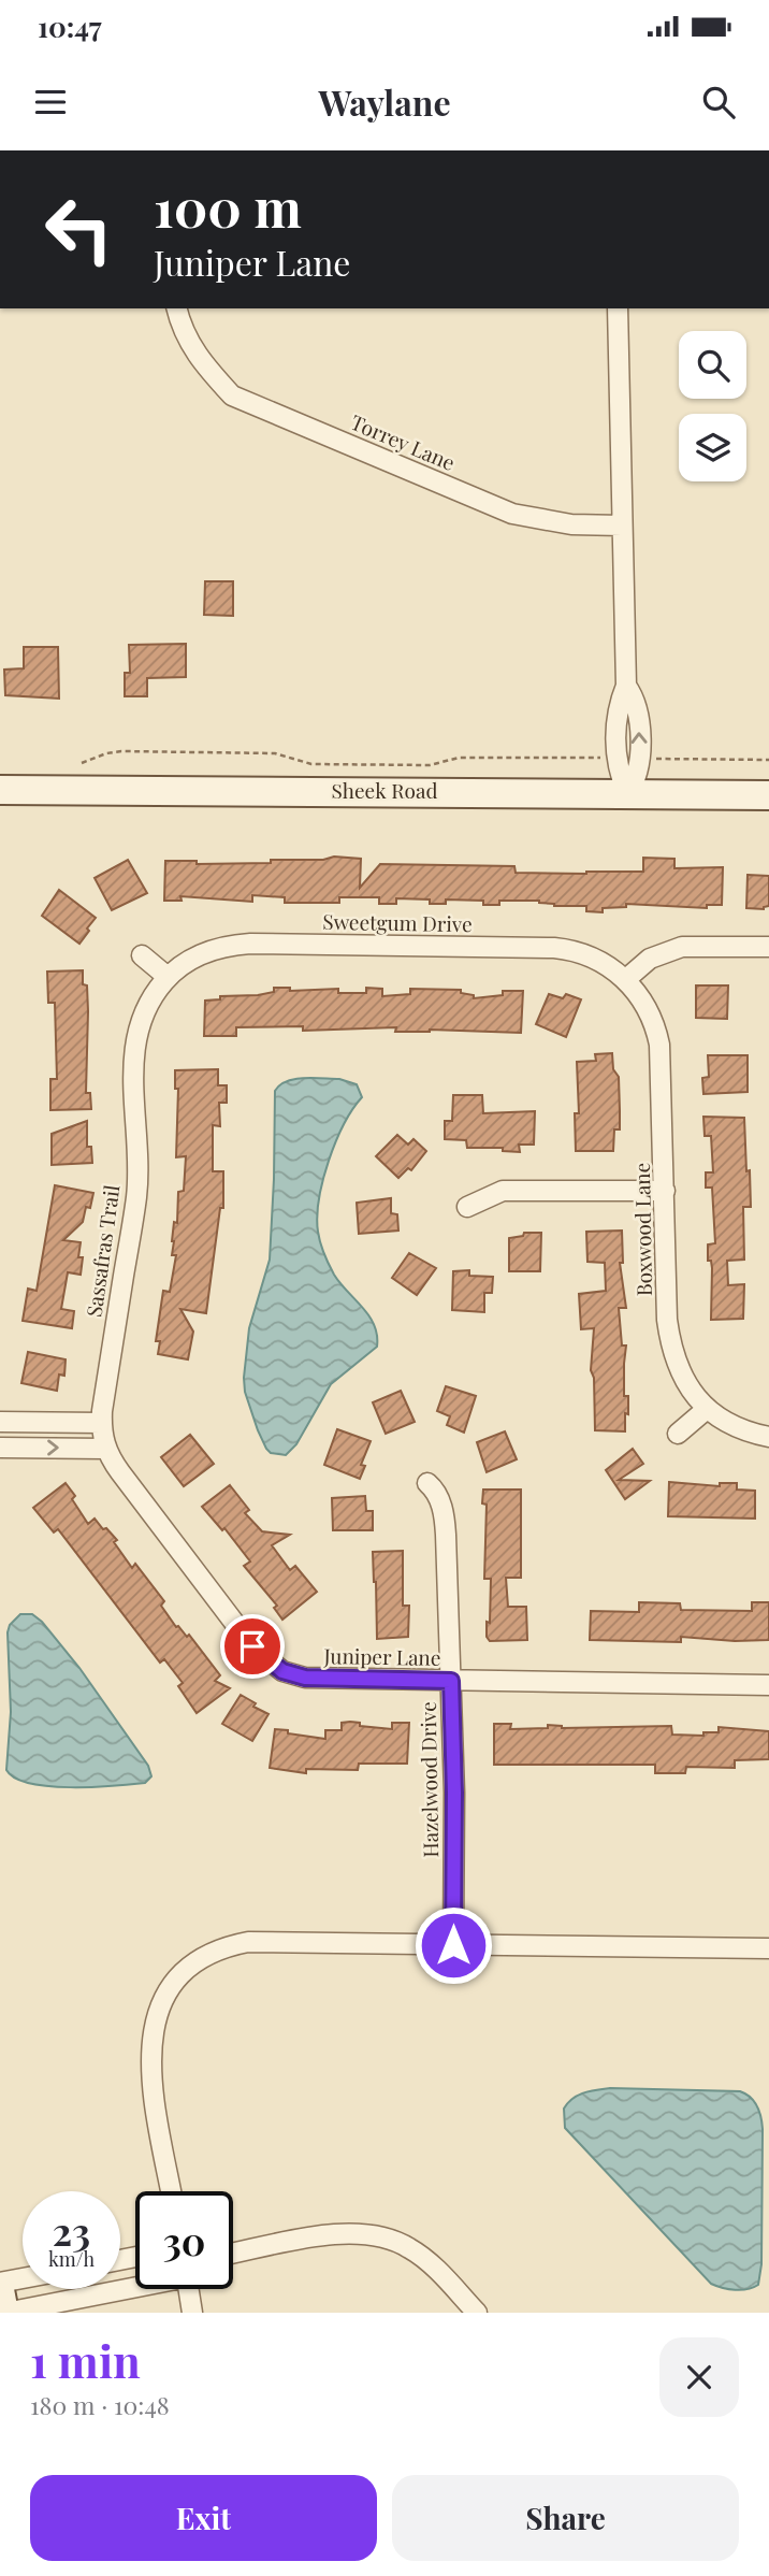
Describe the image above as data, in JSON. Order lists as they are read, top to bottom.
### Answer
{
  "streets": {
    "street": [
      "Torrey Lane",
      "Sheek Road",
      "Sweetgum Drive",
      "Boxwood Lane",
      "Sassafras Trail",
      "Juniper Lane",
      "Hazelwood Drive"
    ]
  },
  "crossings": [
    ["Sweetgum Drive", "Boxwood Lane"],
    ["Sweetgum Drive", "Sassafras Trail"],
    ["Sassafras Trail", "Juniper Lane"],
    ["Juniper Lane", "Hazelwood Drive"]
  ],
  "page": {
    "status": "10:47",
    "header": "Waylane",
    "turn": ["100 m", "Juniper Lane"],
    "speed": "23 km/h",
    "limit": "30",
    "heading": ["1 min", "180 m · 10:48"],
    "buttons": ["Exit", "Share"]
  }
}
